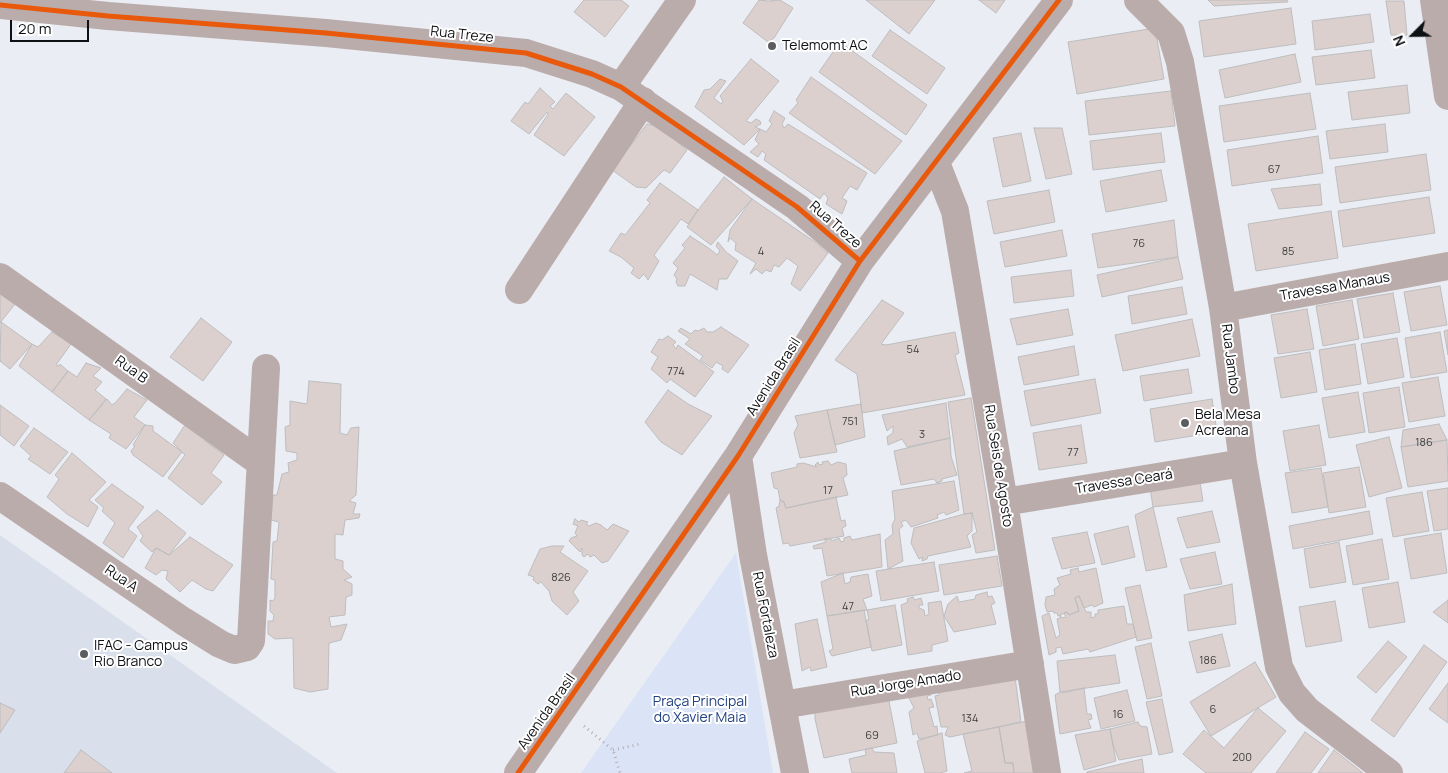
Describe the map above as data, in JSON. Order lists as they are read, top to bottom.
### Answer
{
  "streets": {
    "street": [
      "Rua Treze",
      "Travessa Manaus",
      "Rua Jambo",
      "Rua B",
      "Avenida Brasil",
      "Rua Seis de Agosto",
      "Travessa Ceará",
      "Rua A",
      "Rua Fortaleza",
      "Rua Jorge Amado"
    ]
  },
  "crossings": [
    ["Rua Treze", "Avenida Brasil"],
    ["Travessa Manaus", "Rua Jambo"],
    ["Rua Jambo", "Travessa Ceará"],
    ["Rua B", "Rua A"],
    ["Avenida Brasil", "Rua Seis de Agosto"],
    ["Avenida Brasil", "Rua Fortaleza"],
    ["Rua Seis de Agosto", "Travessa Ceará"],
    ["Rua Seis de Agosto", "Rua Jorge Amado"],
    ["Rua Fortaleza", "Rua Jorge Amado"]
  ],
  "parks": ["Praça Principal do Xavier Maia"],
  "places": ["Telemomt AC", "Bela Mesa Acreana", "IFAC - Campus Rio Branco"],
  "house_numbers": [
    "67",
    "76",
    "4",
    "85",
    "54",
    "774",
    "751",
    "3",
    "186",
    "77",
    "17",
    "826",
    "47",
    "186",
    "6",
    "16",
    "134",
    "69",
    "200"
  ],
  "scale_bar": "20 m",
  "north": "bottom left"
}
